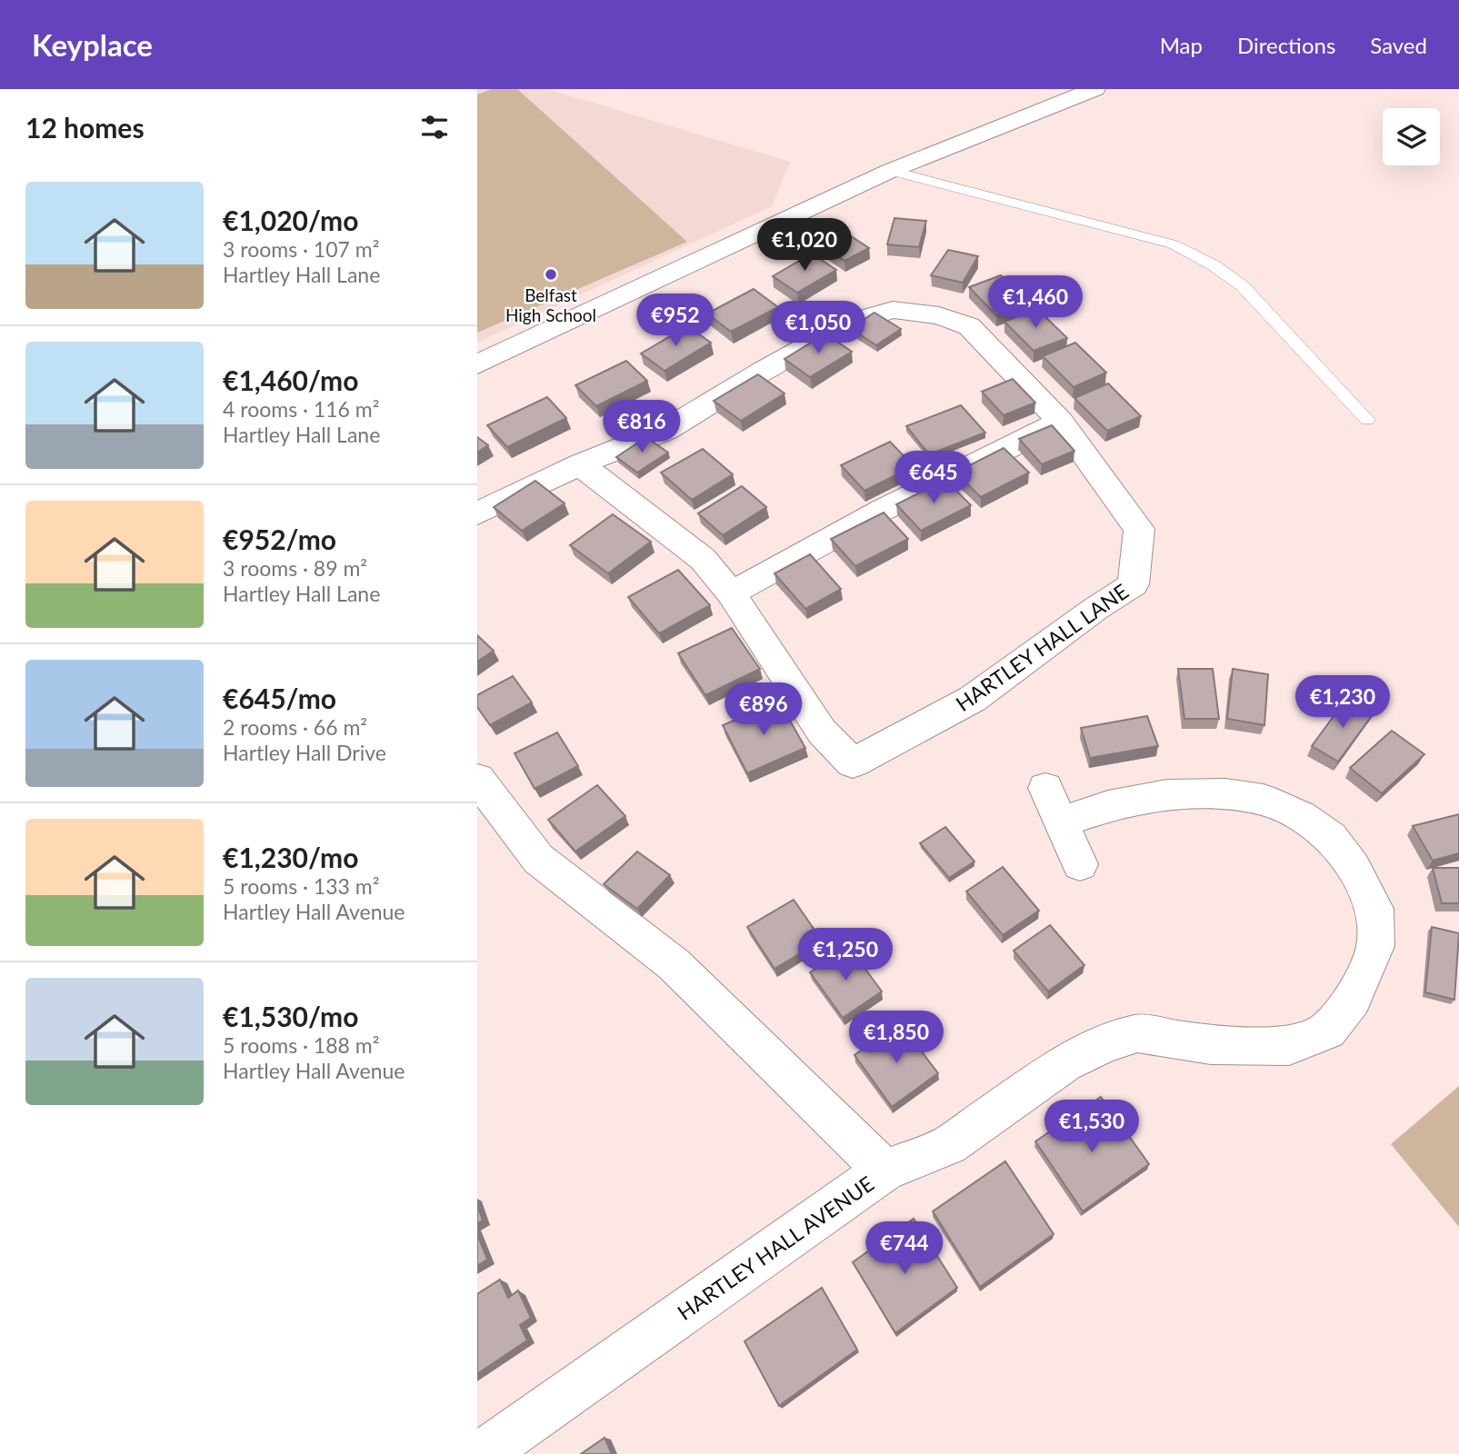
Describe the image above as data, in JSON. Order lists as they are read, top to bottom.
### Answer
{
  "streets": {
    "street": ["HARTLEY HALL LANE", "HARTLEY HALL AVENUE"]
  },
  "places": ["Belfast High School"],
  "page": {
    "header": "Keyplace",
    "nav": ["Map", "Directions", "Saved"],
    "heading": "12 homes",
    "list": [
      {
        "name": "€1,020/mo",
        "note": "3 rooms · 107 m² · Hartley Hall Lane"
      },
      {
        "name": "€1,460/mo",
        "note": "4 rooms · 116 m² · Hartley Hall Lane"
      },
      {
        "name": "€952/mo",
        "note": "3 rooms · 89 m² · Hartley Hall Lane"
      },
      {
        "name": "€645/mo",
        "note": "2 rooms · 66 m² · Hartley Hall Drive"
      },
      {
        "name": "€1,230/mo",
        "note": "5 rooms · 133 m² · Hartley Hall Avenue"
      },
      {
        "name": "€1,530/mo",
        "note": "5 rooms · 188 m² · Hartley Hall Avenue"
      }
    ],
    "price": [
      "€1,020",
      "€1,460",
      "€952",
      "€1,050",
      "€816",
      "€645",
      "€1,230",
      "€896",
      "€1,250",
      "€1,850",
      "€1,530",
      "€744"
    ]
  }
}
